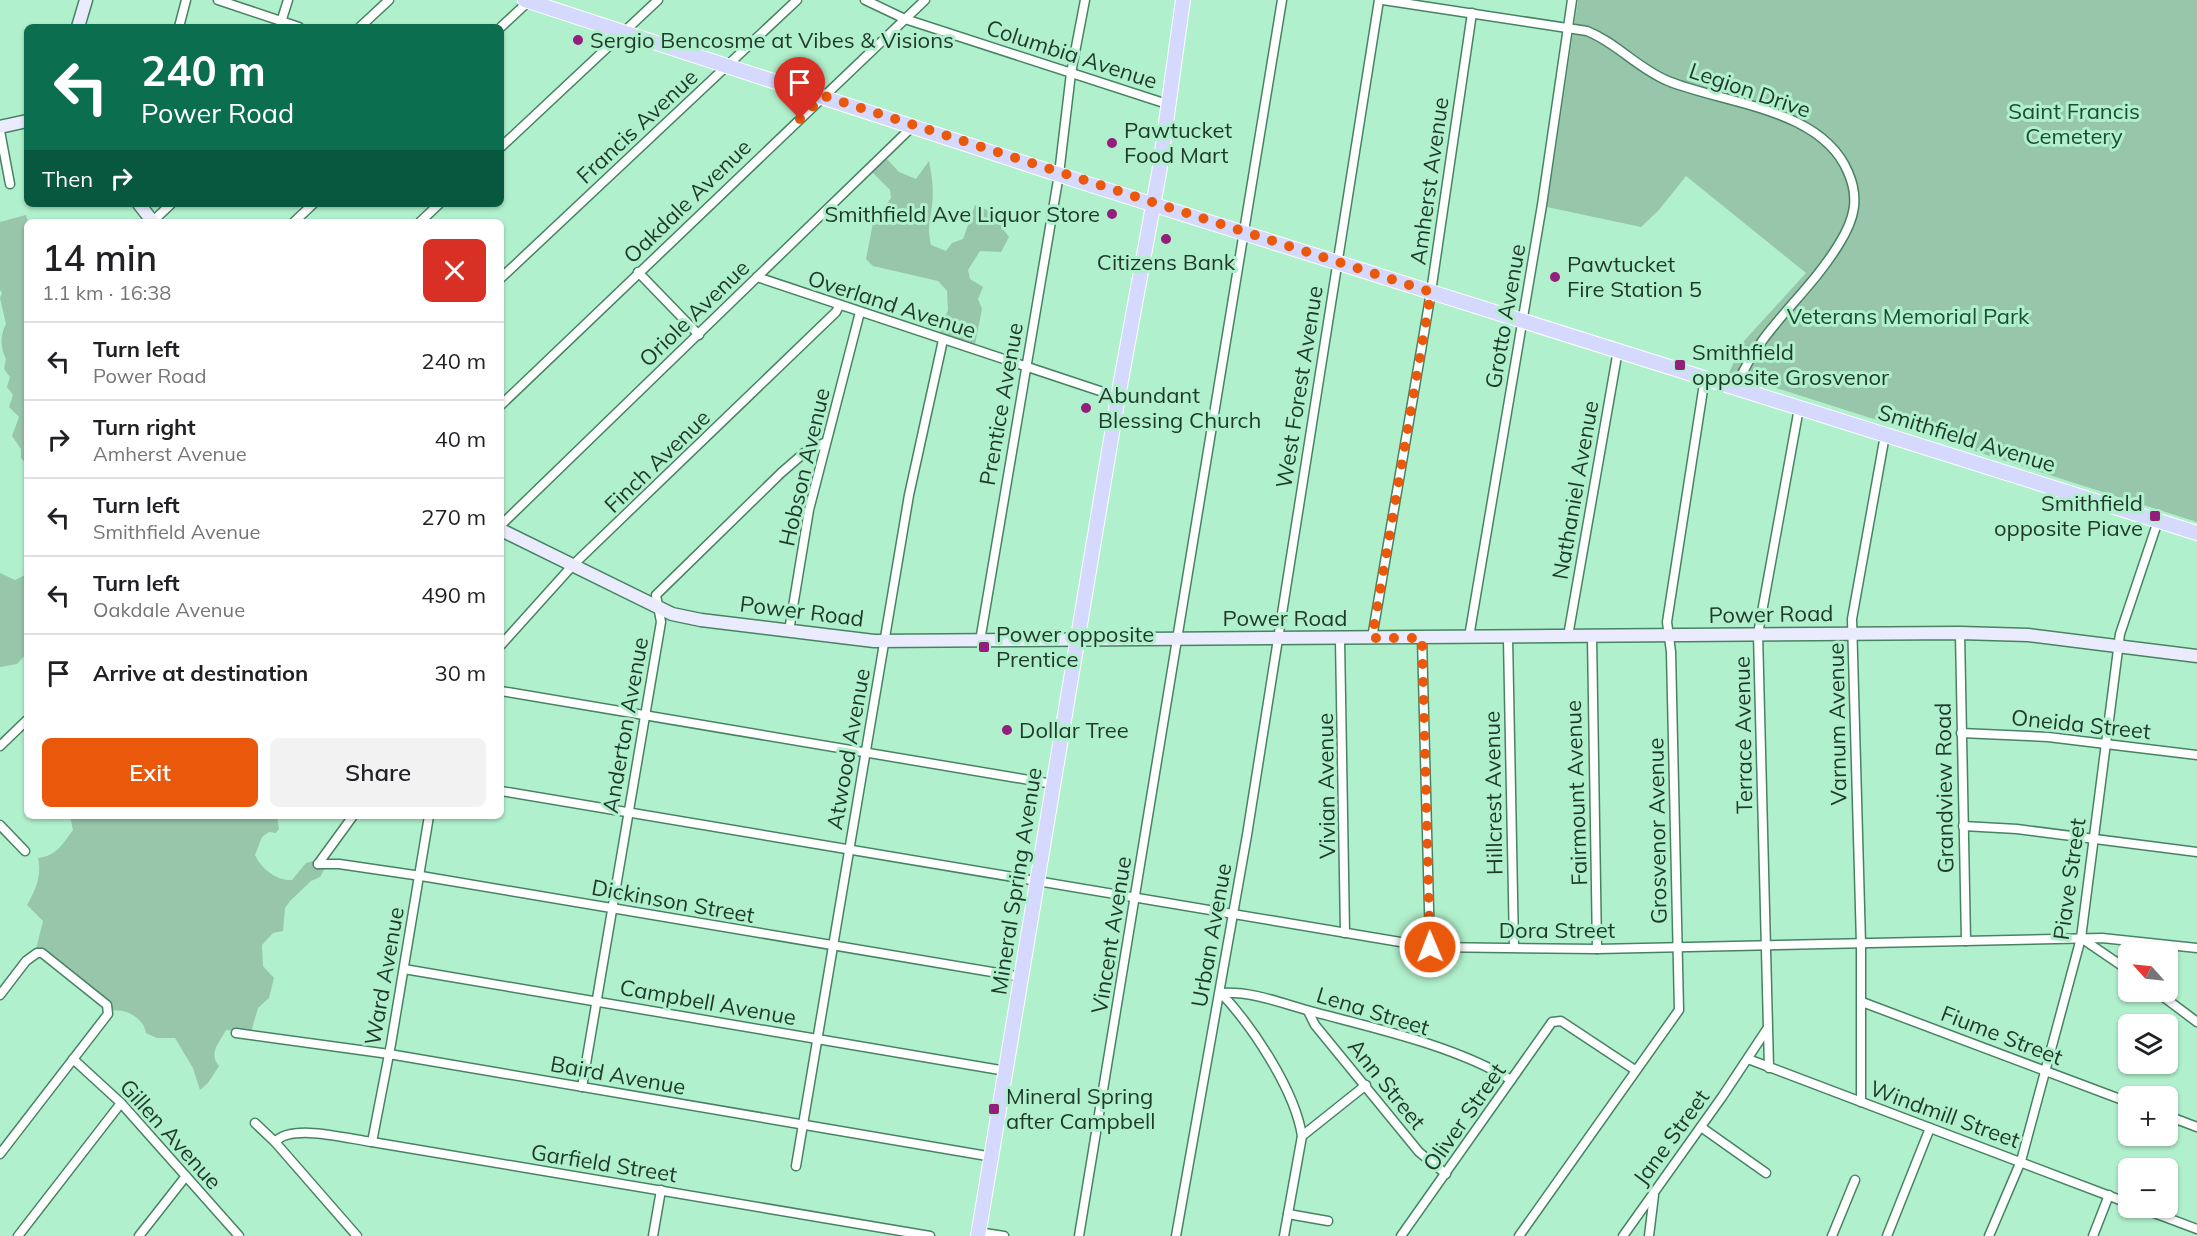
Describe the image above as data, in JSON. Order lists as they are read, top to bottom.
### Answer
{
  "streets": {
    "main road": ["Smithfield Avenue", "Power Road", "Mineral Spring Avenue"],
    "street": [
      "Columbia Avenue",
      "Legion Drive",
      "Francis Avenue",
      "Amherst Avenue",
      "Oakdale Avenue",
      "Overland Avenue",
      "Oriole Avenue",
      "Grotto Avenue",
      "West Forest Avenue",
      "Prentice Avenue",
      "Finch Avenue",
      "Hobson Avenue",
      "Nathaniel Avenue",
      "Varnum Avenue",
      "Oneida Street",
      "Anderton Avenue",
      "Terrace Avenue",
      "Atwood Avenue",
      "Vivian Avenue",
      "Grandview Road",
      "Hillcrest Avenue",
      "Fairmount Avenue",
      "Grosvenor Avenue",
      "Piave Street",
      "Dickinson Street",
      "Dora Street",
      "Vincent Avenue",
      "Urban Avenue",
      "Ward Avenue",
      "Campbell Avenue",
      "Lena Street",
      "Fiume Street",
      "Baird Avenue",
      "Ann Street",
      "Windmill Street",
      "Oliver Street",
      "Gillen Avenue",
      "Jane Street",
      "Garfield Street"
    ]
  },
  "crossings": [
    ["Columbia Avenue", "Oakdale Avenue"],
    ["Columbia Avenue", "Prentice Avenue"],
    ["Columbia Avenue", "Mineral Spring Avenue"],
    ["Legion Drive", "Amherst Avenue"],
    ["Legion Drive", "Grotto Avenue"],
    ["Legion Drive", "West Forest Avenue"],
    ["Legion Drive", "Smithfield Avenue"],
    ["Francis Avenue", "Smithfield Avenue"],
    ["Amherst Avenue", "Smithfield Avenue"],
    ["Amherst Avenue", "Power Road"],
    ["Oakdale Avenue", "Smithfield Avenue"],
    ["Overland Avenue", "Oriole Avenue"],
    ["Overland Avenue", "Prentice Avenue"],
    ["Overland Avenue", "Finch Avenue"],
    ["Overland Avenue", "Hobson Avenue"],
    ["Overland Avenue", "Atwood Avenue"],
    ["Overland Avenue", "Mineral Spring Avenue"],
    ["Oriole Avenue", "Smithfield Avenue"],
    ["Grotto Avenue", "Smithfield Avenue"],
    ["Grotto Avenue", "Power Road"],
    ["West Forest Avenue", "Smithfield Avenue"],
    ["West Forest Avenue", "Power Road"],
    ["West Forest Avenue", "Urban Avenue"],
    ["Prentice Avenue", "Smithfield Avenue"],
    ["Prentice Avenue", "Power Road"],
    ["Smithfield Avenue", "Nathaniel Avenue"],
    ["Smithfield Avenue", "Varnum Avenue"],
    ["Smithfield Avenue", "Terrace Avenue"],
    ["Smithfield Avenue", "Grosvenor Avenue"],
    ["Smithfield Avenue", "Piave Street"],
    ["Smithfield Avenue", "Mineral Spring Avenue"],
    ["Smithfield Avenue", "Vincent Avenue"],
    ["Finch Avenue", "Power Road"],
    ["Hobson Avenue", "Power Road"],
    ["Hobson Avenue", "Anderton Avenue"],
    ["Nathaniel Avenue", "Power Road"],
    ["Power Road", "Varnum Avenue"],
    ["Power Road", "Anderton Avenue"],
    ["Power Road", "Terrace Avenue"],
    ["Power Road", "Atwood Avenue"],
    ["Power Road", "Vivian Avenue"],
    ["Power Road", "Grandview Road"],
    ["Power Road", "Hillcrest Avenue"],
    ["Power Road", "Fairmount Avenue"],
    ["Power Road", "Grosvenor Avenue"],
    ["Power Road", "Piave Street"],
    ["Power Road", "Mineral Spring Avenue"],
    ["Power Road", "Vincent Avenue"],
    ["Power Road", "Urban Avenue"],
    ["Varnum Avenue", "Dora Street"],
    ["Varnum Avenue", "Fiume Street"],
    ["Varnum Avenue", "Windmill Street"],
    ["Oneida Street", "Grandview Road"],
    ["Oneida Street", "Piave Street"],
    ["Anderton Avenue", "Dickinson Street"],
    ["Anderton Avenue", "Dora Street"],
    ["Anderton Avenue", "Campbell Avenue"],
    ["Anderton Avenue", "Baird Avenue"],
    ["Terrace Avenue", "Dora Street"],
    ["Terrace Avenue", "Windmill Street"],
    ["Atwood Avenue", "Dickinson Street"],
    ["Atwood Avenue", "Dora Street"],
    ["Atwood Avenue", "Campbell Avenue"],
    ["Atwood Avenue", "Baird Avenue"],
    ["Vivian Avenue", "Dora Street"],
    ["Grandview Road", "Dora Street"],
    ["Hillcrest Avenue", "Dora Street"],
    ["Fairmount Avenue", "Dora Street"],
    ["Grosvenor Avenue", "Dora Street"],
    ["Grosvenor Avenue", "Oliver Street"],
    ["Piave Street", "Dora Street"],
    ["Piave Street", "Fiume Street"],
    ["Piave Street", "Windmill Street"],
    ["Mineral Spring Avenue", "Dickinson Street"],
    ["Mineral Spring Avenue", "Dora Street"],
    ["Mineral Spring Avenue", "Campbell Avenue"],
    ["Mineral Spring Avenue", "Baird Avenue"],
    ["Dickinson Street", "Ward Avenue"],
    ["Dora Street", "Vincent Avenue"],
    ["Dora Street", "Urban Avenue"],
    ["Urban Avenue", "Lena Street"],
    ["Ward Avenue", "Campbell Avenue"],
    ["Ward Avenue", "Baird Avenue"],
    ["Ward Avenue", "Garfield Street"],
    ["Lena Street", "Ann Street"],
    ["Lena Street", "Oliver Street"],
    ["Ann Street", "Oliver Street"],
    ["Windmill Street", "Jane Street"]
  ],
  "parks": ["Saint Francis Cemetery", "Veterans Memorial Park"],
  "places": {
    "other": [
      "Sergio Bencosme at Vibes & Visions",
      "Pawtucket Food Mart",
      "Smithfield Ave Liquor Store",
      "Citizens Bank",
      "Pawtucket Fire Station 5",
      "Abundant Blessing Church",
      "Dollar Tree"
    ],
    "transit": [
      "Smithfield opposite Grosvenor",
      "Smithfield opposite Piave",
      "Power opposite Prentice",
      "Mineral Spring after Campbell"
    ]
  },
  "north": "top left",
  "page": {
    "turn": ["240 m", "Power Road"],
    "then": "Then",
    "heading": ["14 min", "1.1 km · 16:38"],
    "list": [
      {
        "name": "Turn left",
        "note": "Power Road",
        "value": "240 m"
      },
      {
        "name": "Turn right",
        "note": "Amherst Avenue",
        "value": "40 m"
      },
      {
        "name": "Turn left",
        "note": "Smithfield Avenue",
        "value": "270 m"
      },
      {
        "name": "Turn left",
        "note": "Oakdale Avenue",
        "value": "490 m"
      },
      {
        "name": "Arrive at destination",
        "value": "30 m"
      }
    ],
    "buttons": ["Exit", "Share"],
    "map_buttons": ["+", "−"]
  }
}
